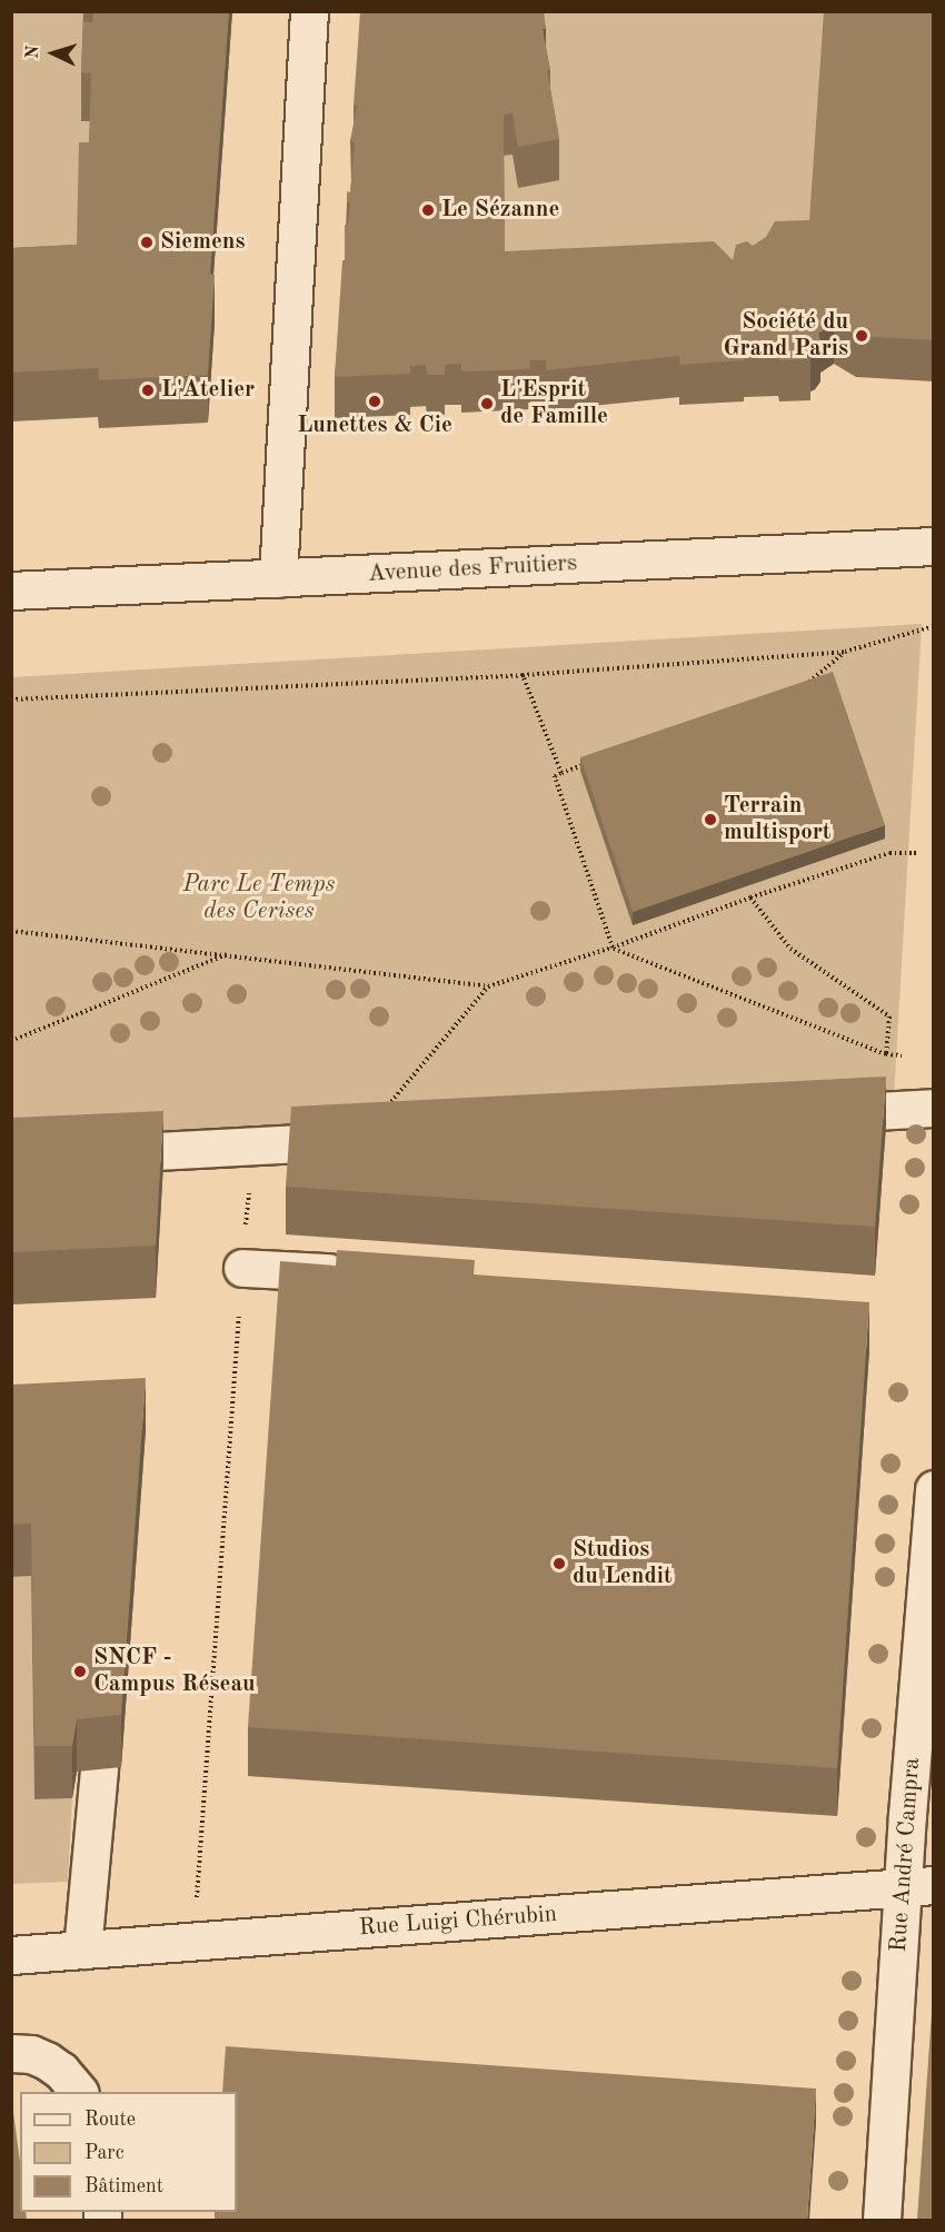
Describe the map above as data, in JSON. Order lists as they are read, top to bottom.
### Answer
{
  "streets": {
    "street": ["Avenue des Fruitiers", "Rue André Campra", "Rue Luigi Chérubin"]
  },
  "crossings": [
    ["Rue André Campra", "Rue Luigi Chérubin"]
  ],
  "parks": ["Parc Le Temps des Cerises"],
  "places": [
    "Le Sézanne",
    "Siemens",
    "Société du Grand Paris",
    "L'Atelier",
    "Lunettes & Cie",
    "L'Esprit de Famille",
    "Terrain multisport",
    "Studios du Lendit",
    "SNCF - Campus Réseau"
  ],
  "legend": ["Route", "Parc", "Bâtiment"],
  "north": "left"
}
